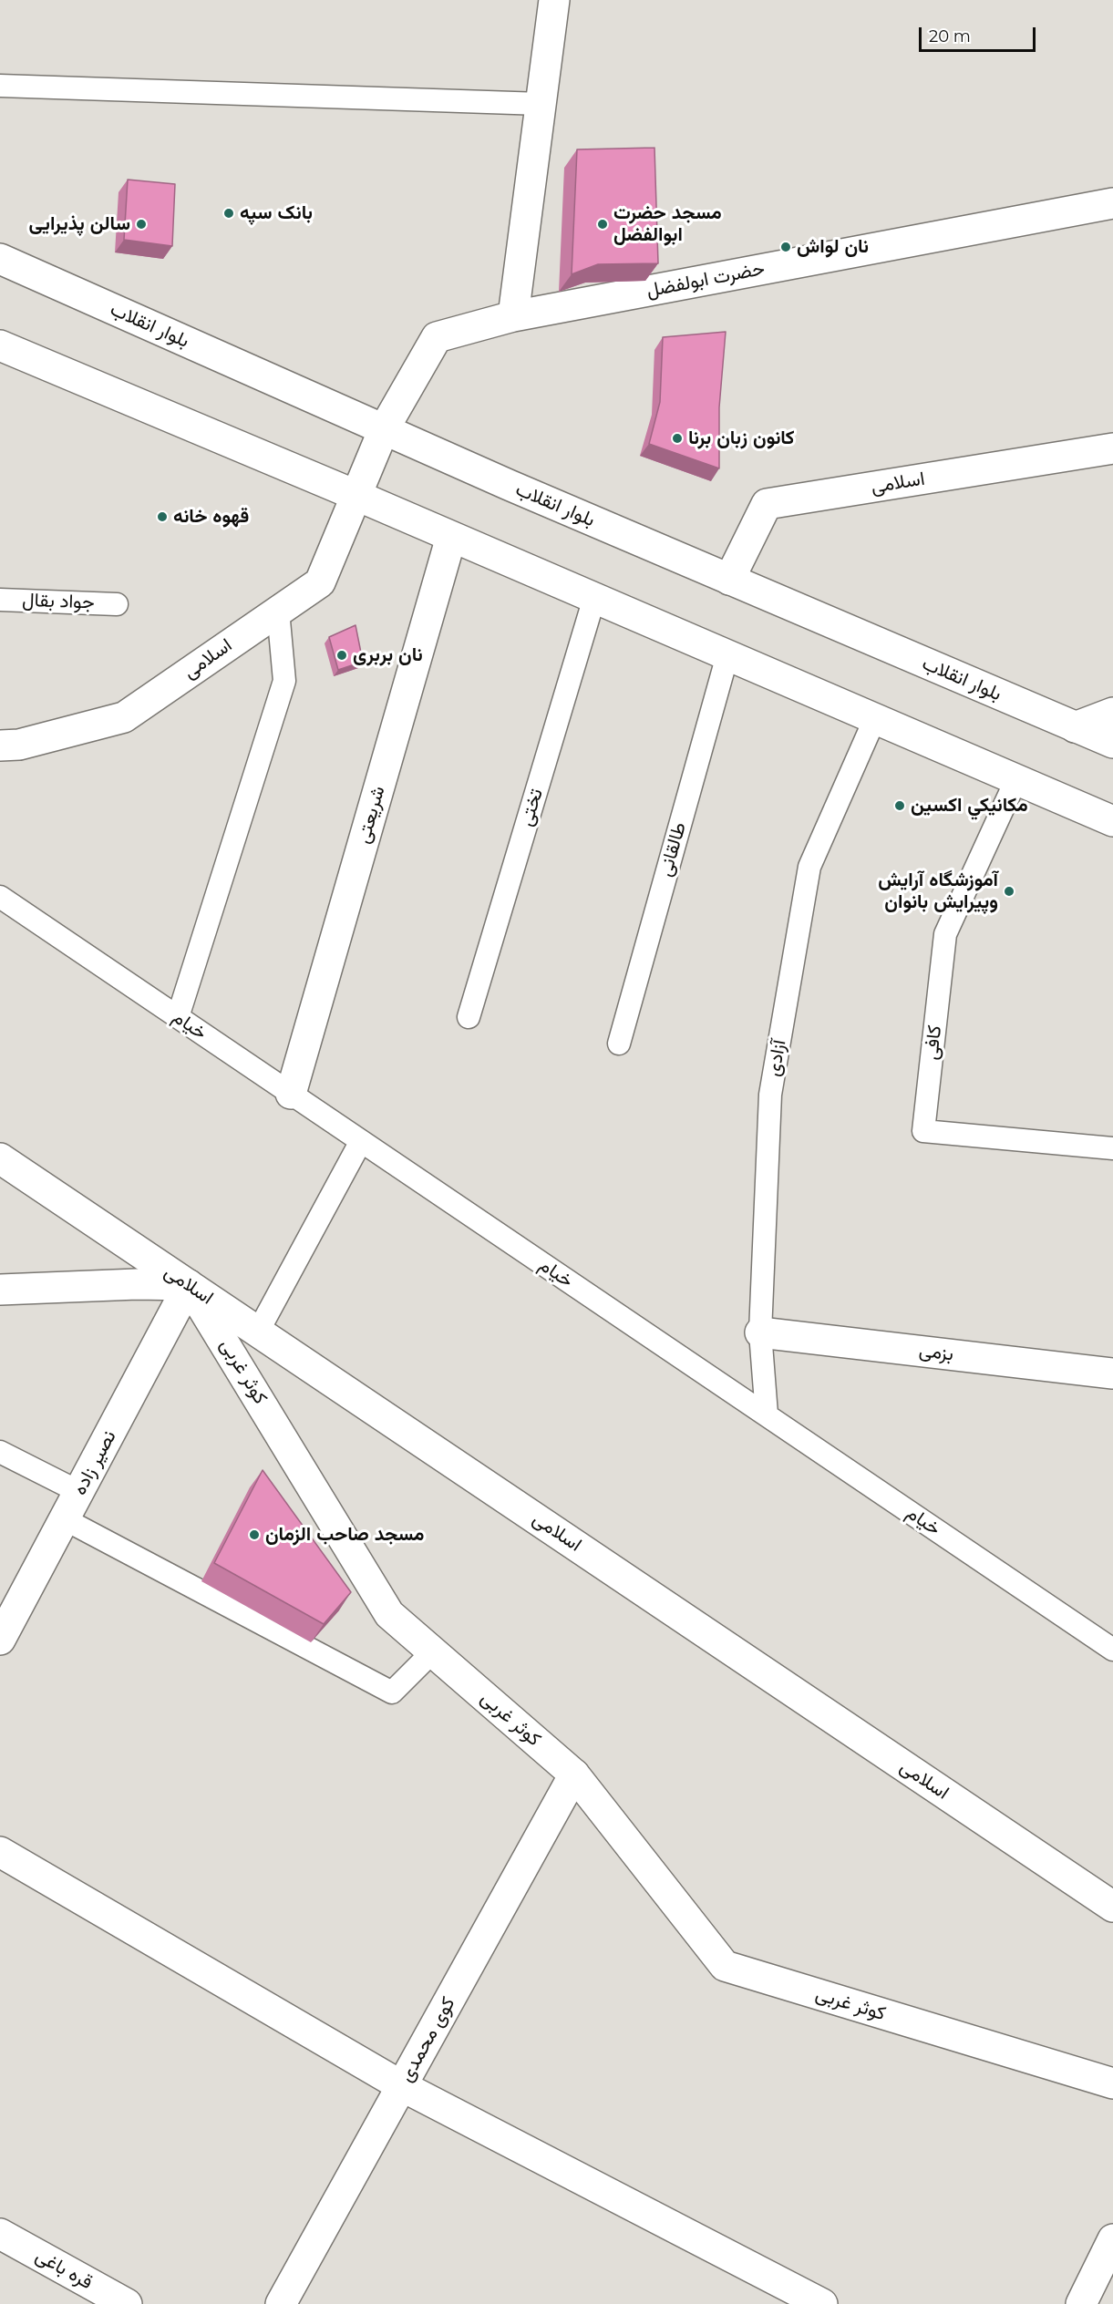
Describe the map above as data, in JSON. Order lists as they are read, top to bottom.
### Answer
{
  "streets": {
    "street": [
      "حضرت ابولفضل",
      "بلوار انقلاب",
      "اسلامی",
      "شریعتی",
      "بزمی",
      "کوثر غربی",
      "نصیر زاده",
      "کوی محمدی",
      "قره باغی"
    ],
    "lane": [
      "جواد بقال",
      "تختی",
      "طالقانی",
      "خیام",
      "کافی",
      "آزادی"
    ]
  },
  "crossings": [
    ["حضرت ابولفضل", "بلوار انقلاب"],
    ["حضرت ابولفضل", "اسلامی"],
    ["بلوار انقلاب", "اسلامی"],
    ["اسلامی", "کوثر غربی"],
    ["اسلامی", "نصیر زاده"],
    ["شریعتی", "خیام"],
    ["خیام", "آزادی"],
    ["آزادی", "بزمی"],
    ["کوثر غربی", "نصیر زاده"],
    ["کوثر غربی", "کوی محمدی"]
  ],
  "places": [
    "بانک سپه",
    "سالن پذیرایی",
    "مسجد حضرت ابوالفضل",
    "نان لواش",
    "کانون زبان برنا",
    "قهوه خانه",
    "نان بربری",
    "مكانيكي اكسين",
    "آموزشگاه آرایش وپیرایش بانوان",
    "مسجد صاحب الزمان"
  ],
  "scale_bar": "20 m"
}
